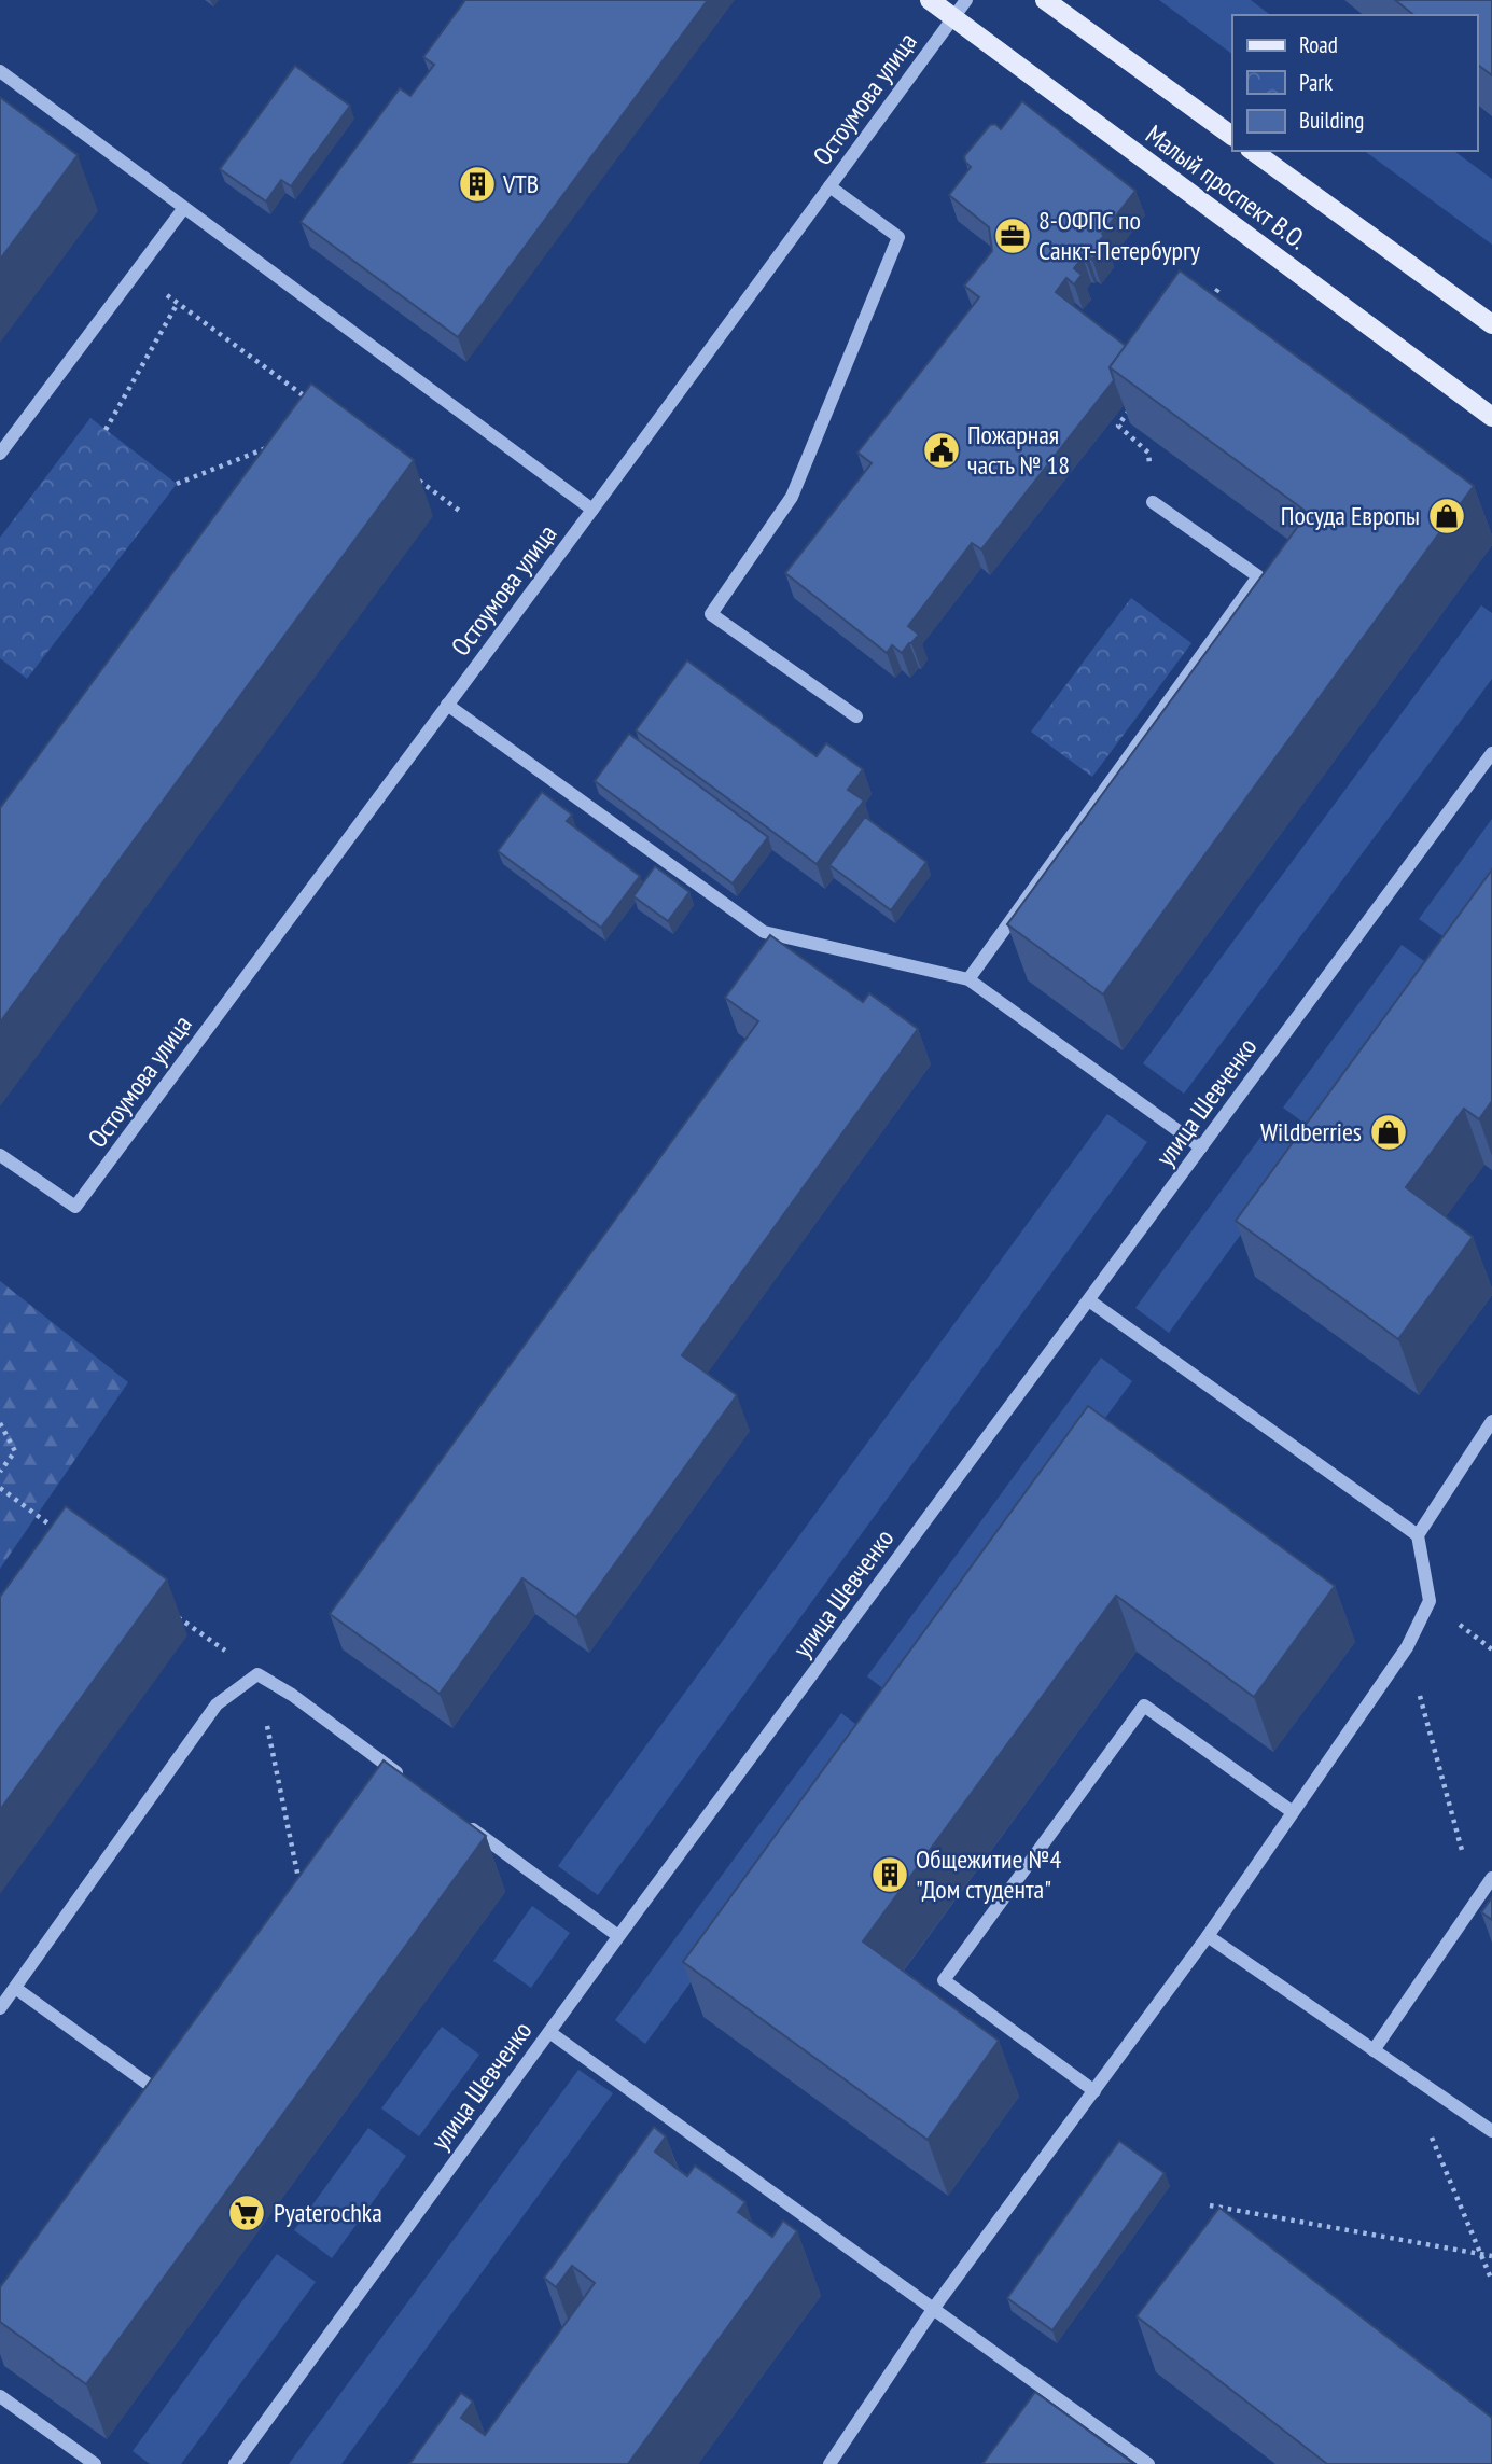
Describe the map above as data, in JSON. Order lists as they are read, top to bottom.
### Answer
{
  "streets": {
    "main road": ["Малый проспект В.О."],
    "street": ["Остоумова улица", "улица Шевченко"]
  },
  "crossings": [
    ["Остоумова улица", "Малый проспект В.О."]
  ],
  "places": {
    "building": ["VTB", "Общежитие №4 \"Дом студента\""],
    "office": ["8-ОФПС по Санкт-Петербургу"],
    "public building": ["Пожарная часть № 18"],
    "shop": ["Посуда Европы", "Wildberries"],
    "supermarket": ["Pyaterochka"]
  },
  "legend": ["Road", "Park", "Building"]
}
